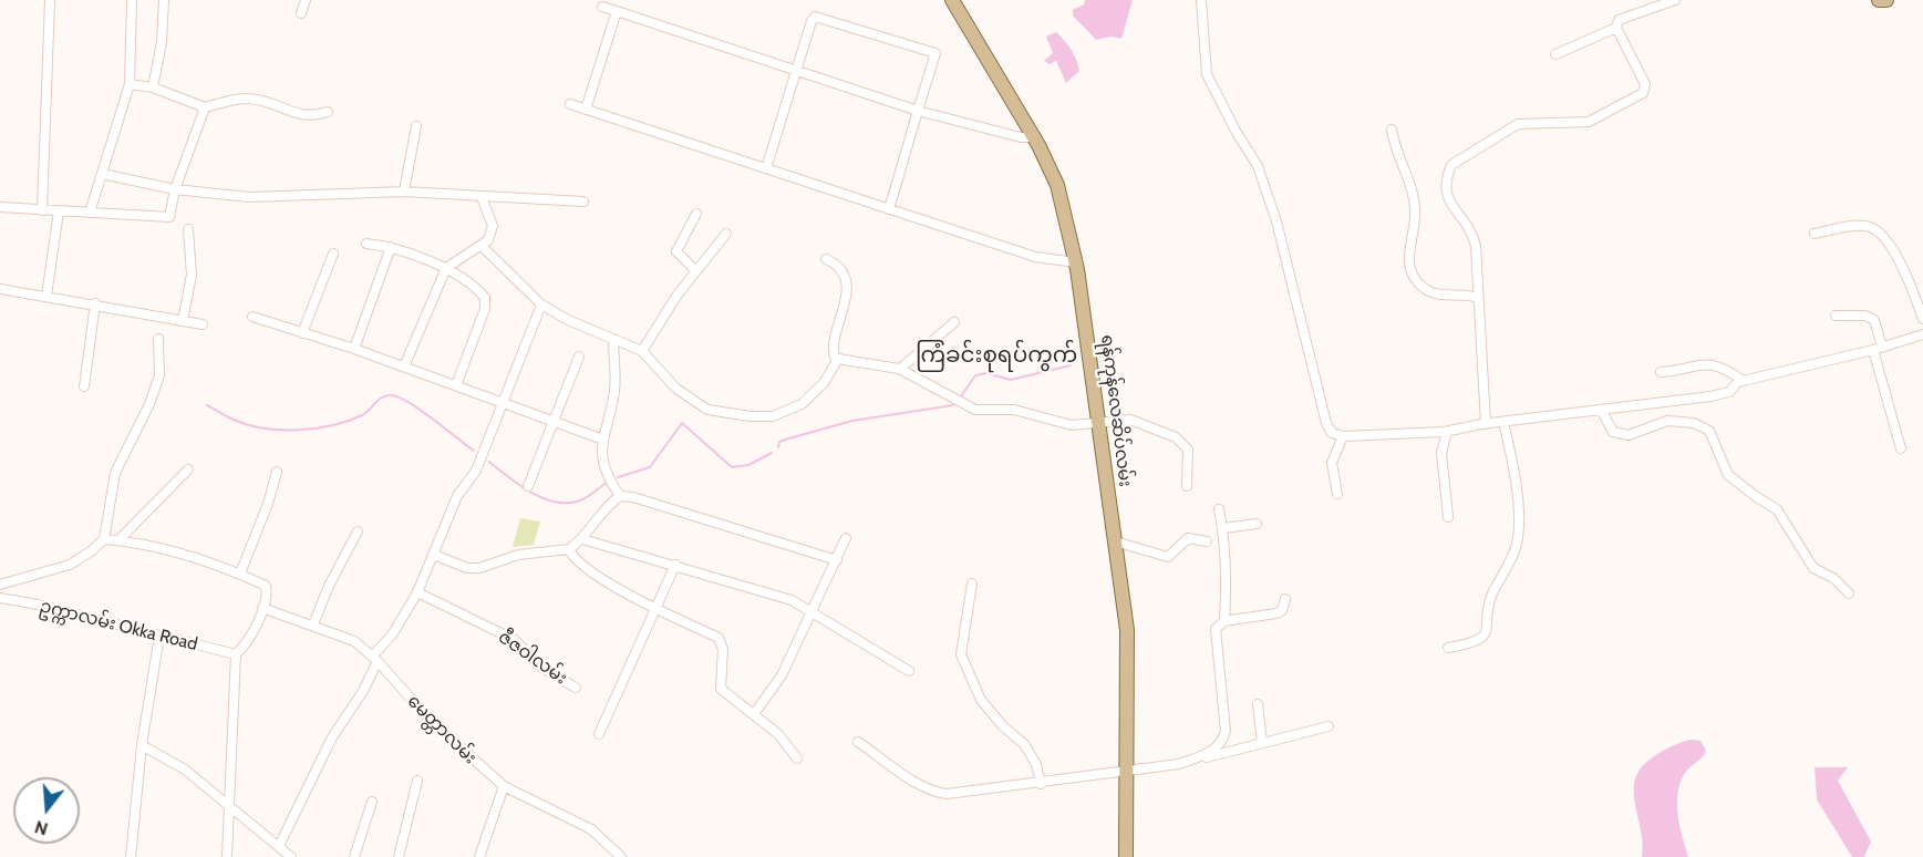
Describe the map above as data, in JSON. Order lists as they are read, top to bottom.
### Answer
{
  "streets": {
    "main road": ["ရန်ကုန်လေဆိပ်လမ်း"],
    "street": ["ဥက္ကာလမ်း Okka Road", "ဇီဇဝါလမ်း", "မေတ္တာလမ်း"]
  },
  "districts": ["ကြံခင်းစုရပ်ကွက်"],
  "north": "bottom"
}
